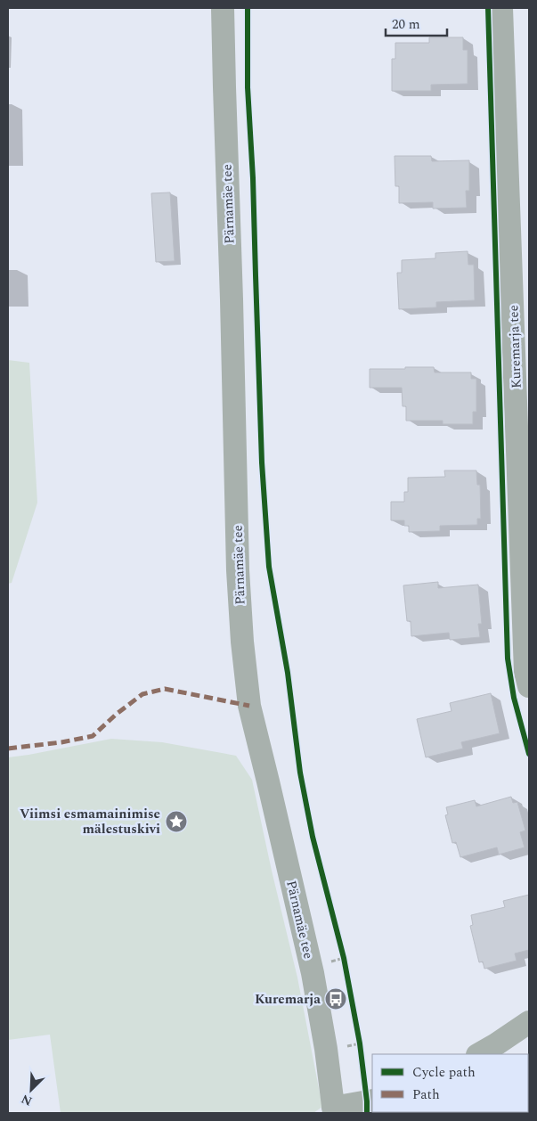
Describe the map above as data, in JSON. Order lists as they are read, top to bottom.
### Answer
{
  "streets": {
    "street": ["Pärnamäe tee", "Kuremarja tee"]
  },
  "places": {
    "place": ["Viimsi esmamainimise mälestuskivi"],
    "bus stop": ["Kuremarja"]
  },
  "legend": ["Cycle path", "Path"],
  "scale_bar": "20 m",
  "north": "bottom left"
}
